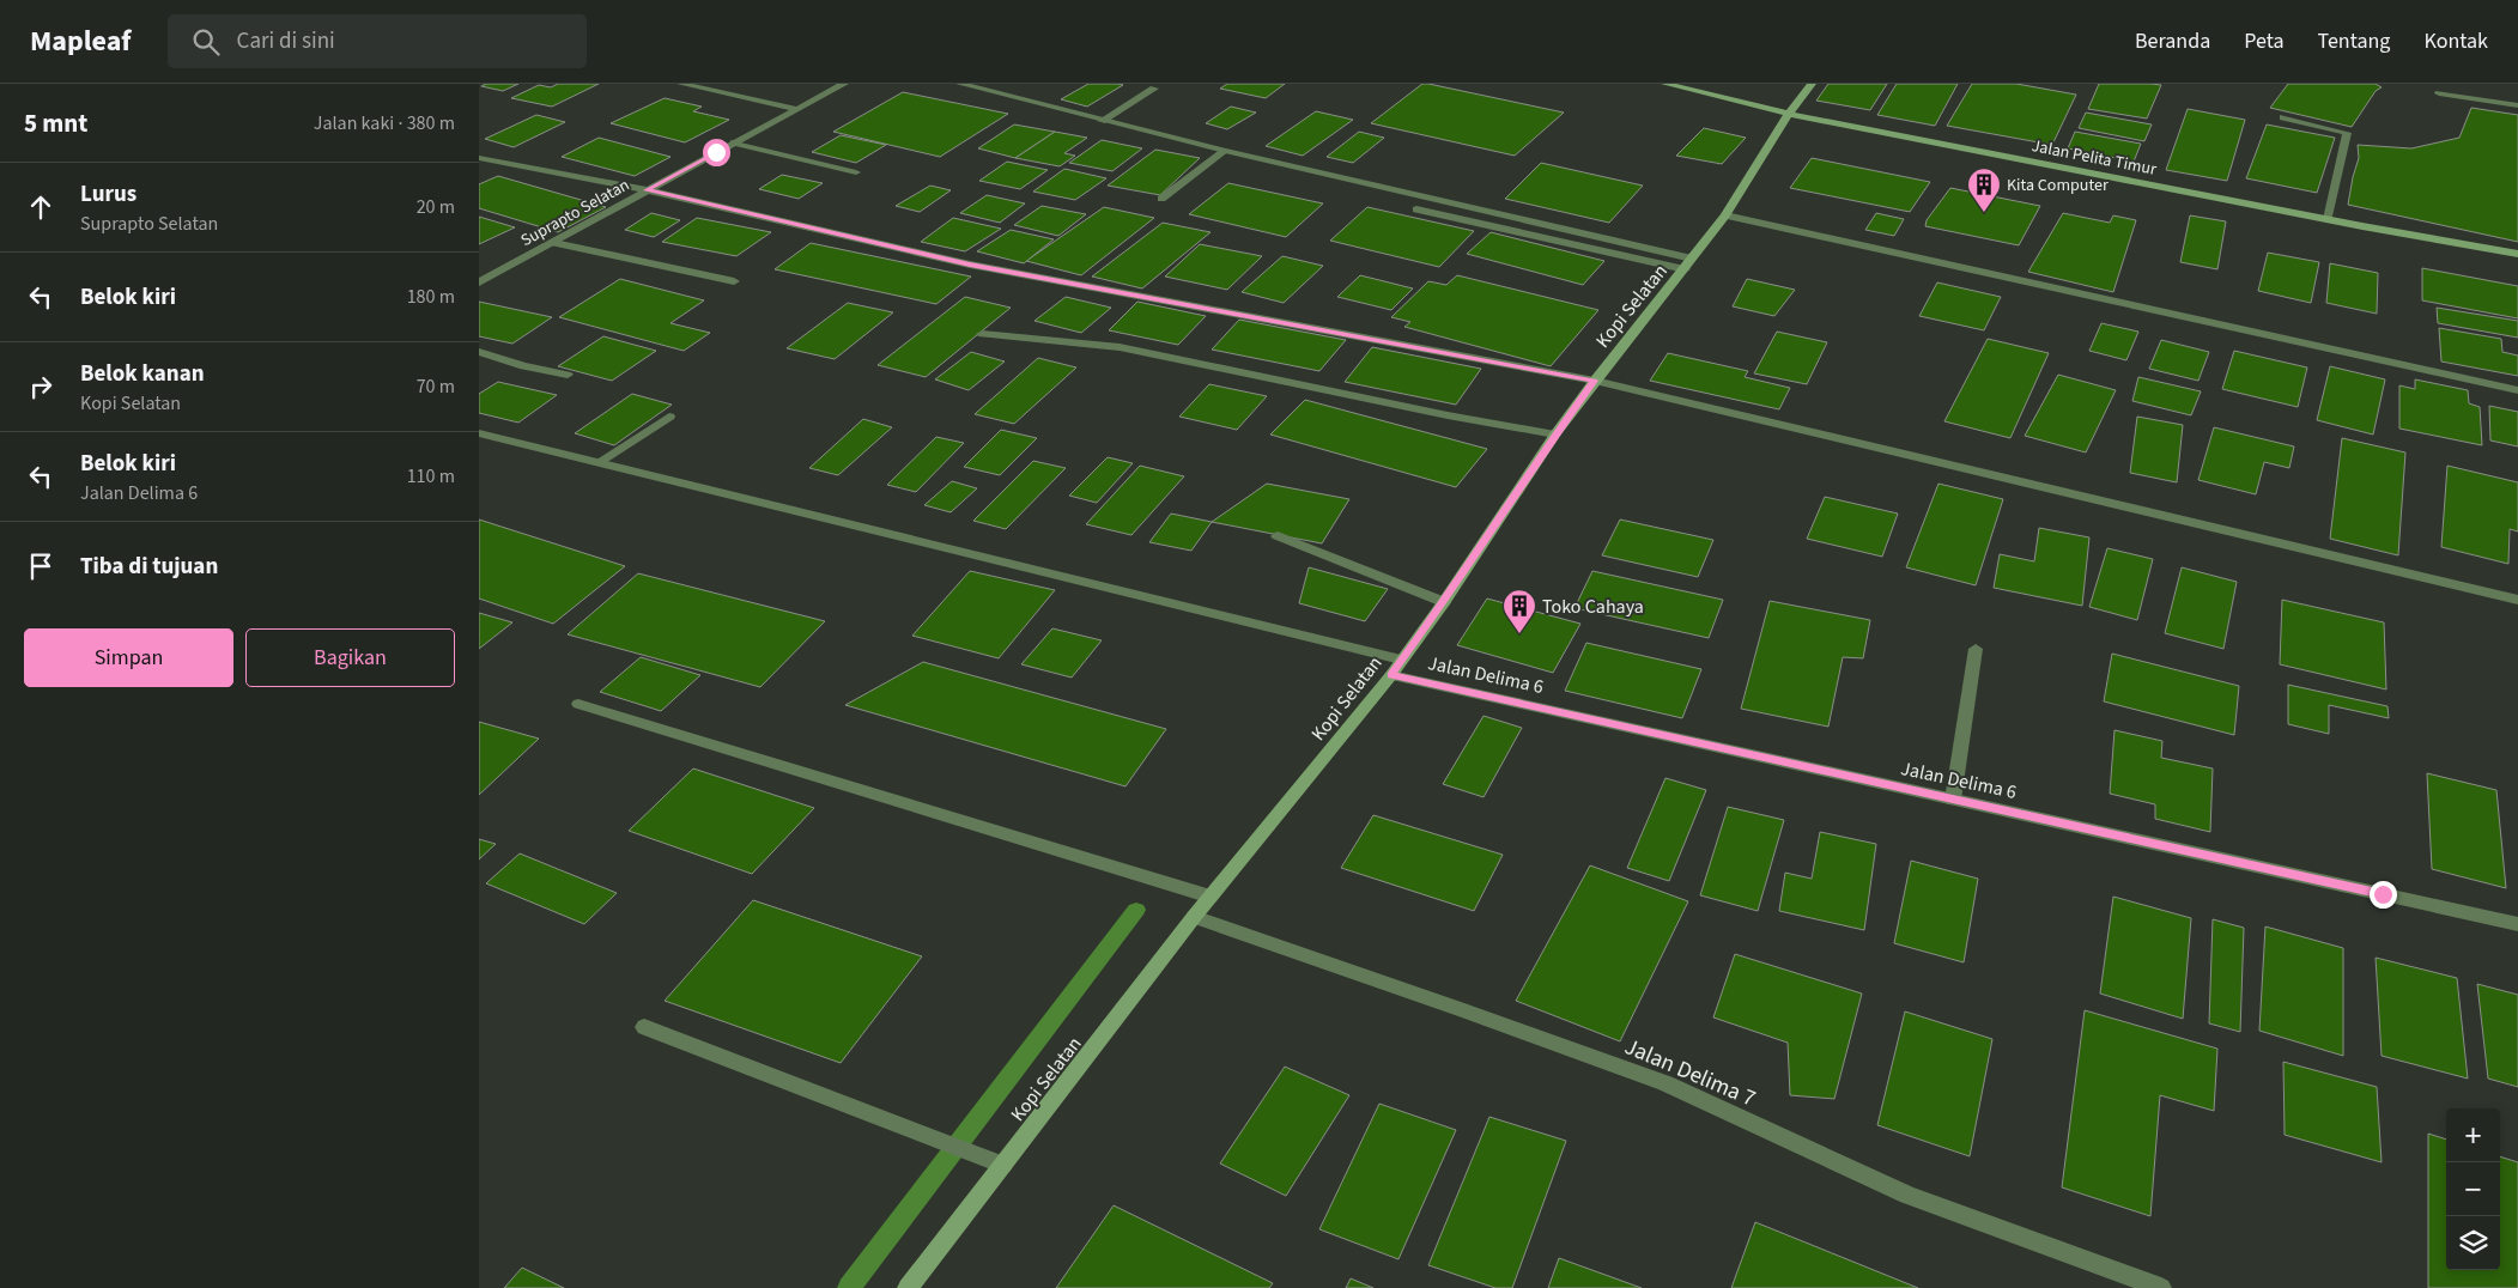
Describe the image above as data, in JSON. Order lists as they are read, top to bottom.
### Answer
{
  "streets": {
    "street": [
      "Jalan Pelita Timur",
      "Suprapto Selatan",
      "Kopi Selatan",
      "Jalan Delima 6",
      "Jalan Delima 7"
    ]
  },
  "crossings": [
    ["Jalan Pelita Timur", "Kopi Selatan"],
    ["Kopi Selatan", "Jalan Delima 6"],
    ["Kopi Selatan", "Jalan Delima 7"]
  ],
  "places": {
    "building": ["Kita Computer", "Toko Cahaya"]
  },
  "page": {
    "header": "Mapleaf",
    "search": "Cari di sini",
    "nav": [
      "Beranda",
      "Peta",
      "Tentang",
      "Kontak"
    ],
    "heading": ["5 mnt", "Jalan kaki · 380 m"],
    "list": [
      ["Lurus", "Suprapto Selatan", "20 m"],
      ["Belok kiri", "180 m"],
      ["Belok kanan", "Kopi Selatan", "70 m"],
      ["Belok kiri", "Jalan Delima 6", "110 m"],
      "Tiba di tujuan"
    ],
    "buttons": ["Simpan", "Bagikan"],
    "map_buttons": ["+", "−"]
  }
}
